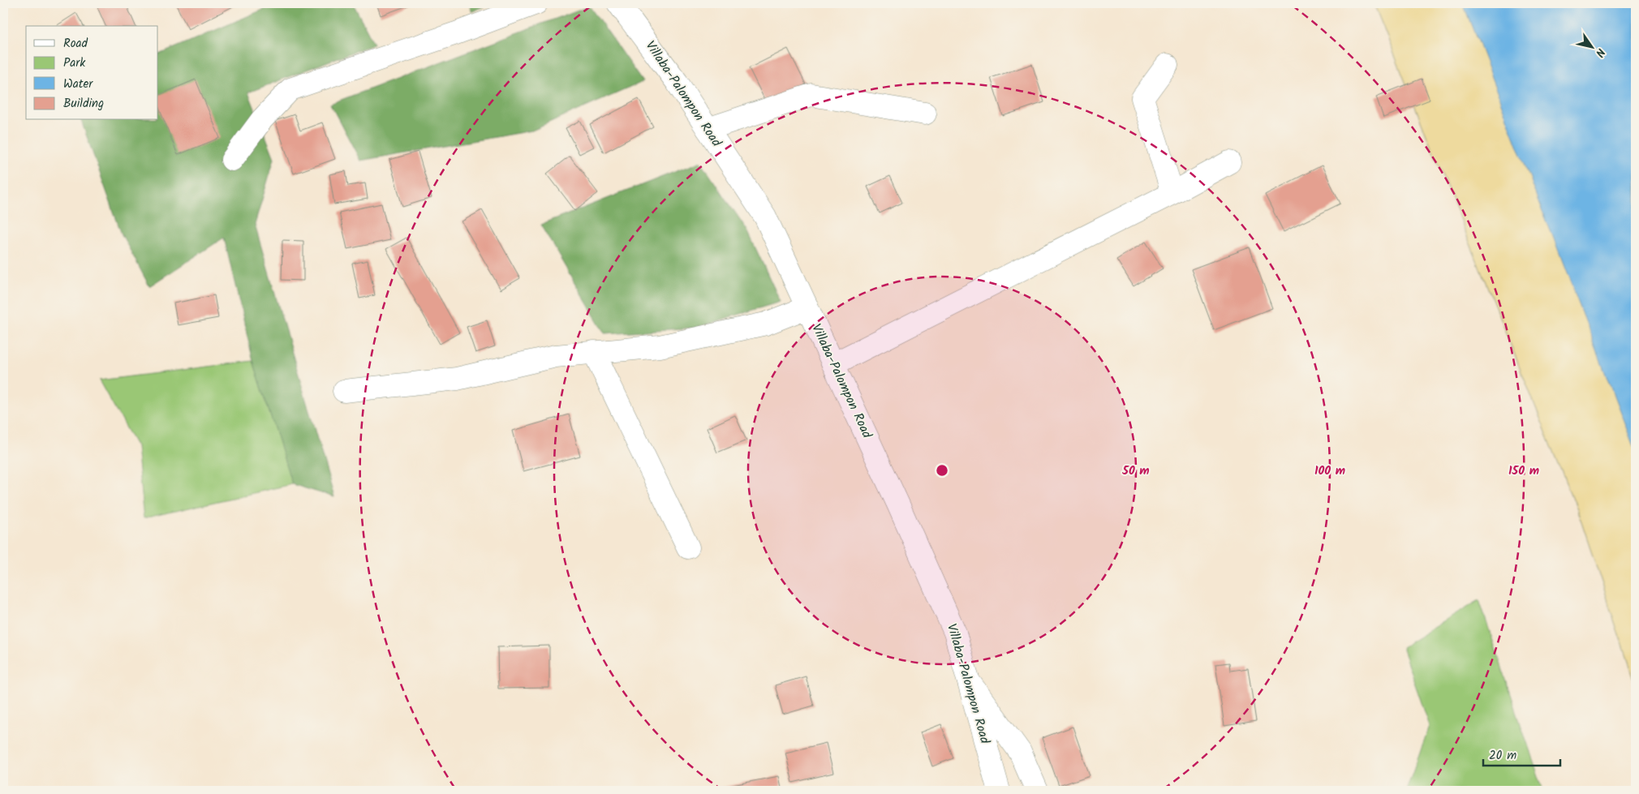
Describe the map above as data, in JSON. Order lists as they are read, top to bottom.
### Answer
{
  "streets": {
    "street": ["Villaba-Palompon Road"]
  },
  "legend": [
    "Road",
    "Park",
    "Water",
    "Building"
  ],
  "scale_bar": "20 m",
  "north": "bottom right",
  "rings": ["50 m", "100 m", "150 m"]
}
